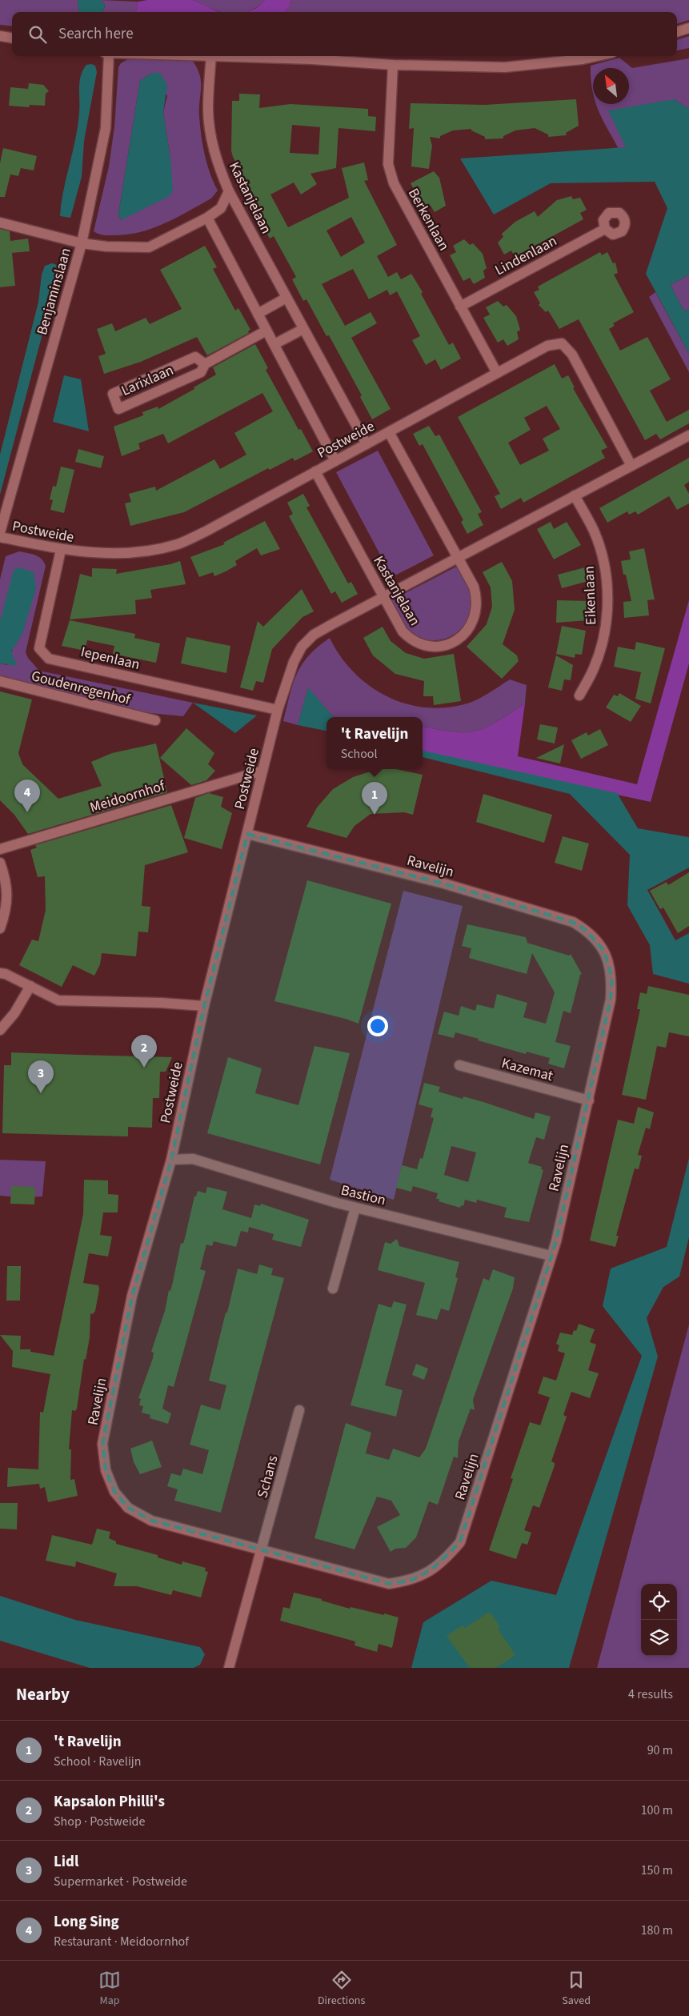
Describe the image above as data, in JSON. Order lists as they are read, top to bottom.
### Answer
{
  "streets": {
    "street": [
      "Kastanjelaan",
      "Berkenlaan",
      "Lindenlaan",
      "Benjaminslaan",
      "Larixlaan",
      "Postweide",
      "Eikenlaan",
      "Iepenlaan",
      "Goudenregenhof",
      "Meidoornhof",
      "Ravelijn",
      "Kazemat",
      "Bastion",
      "Schans"
    ]
  },
  "crossings": [
    ["Kastanjelaan", "Postweide"],
    ["Berkenlaan", "Lindenlaan"],
    ["Berkenlaan", "Postweide"],
    ["Postweide", "Eikenlaan"],
    ["Postweide", "Iepenlaan"],
    ["Postweide", "Meidoornhof"],
    ["Postweide", "Ravelijn"],
    ["Postweide", "Bastion"],
    ["Ravelijn", "Kazemat"],
    ["Ravelijn", "Bastion"],
    ["Ravelijn", "Schans"]
  ],
  "north": "top left",
  "page": {
    "search": "Search here",
    "popup": ["'t Ravelijn", "School"],
    "pins": [
      "4",
      "1",
      "2",
      "3"
    ],
    "heading": ["Nearby", "4 results"],
    "list": [
      {
        "mark": "1",
        "name": "'t Ravelijn",
        "note": "School · Ravelijn",
        "value": "90 m"
      },
      {
        "mark": "2",
        "name": "Kapsalon Philli's",
        "note": "Shop · Postweide",
        "value": "100 m"
      },
      {
        "mark": "3",
        "name": "Lidl",
        "note": "Supermarket · Postweide",
        "value": "150 m"
      },
      {
        "mark": "4",
        "name": "Long Sing",
        "note": "Restaurant · Meidoornhof",
        "value": "180 m"
      }
    ],
    "nav": ["Map", "Directions", "Saved"]
  }
}
